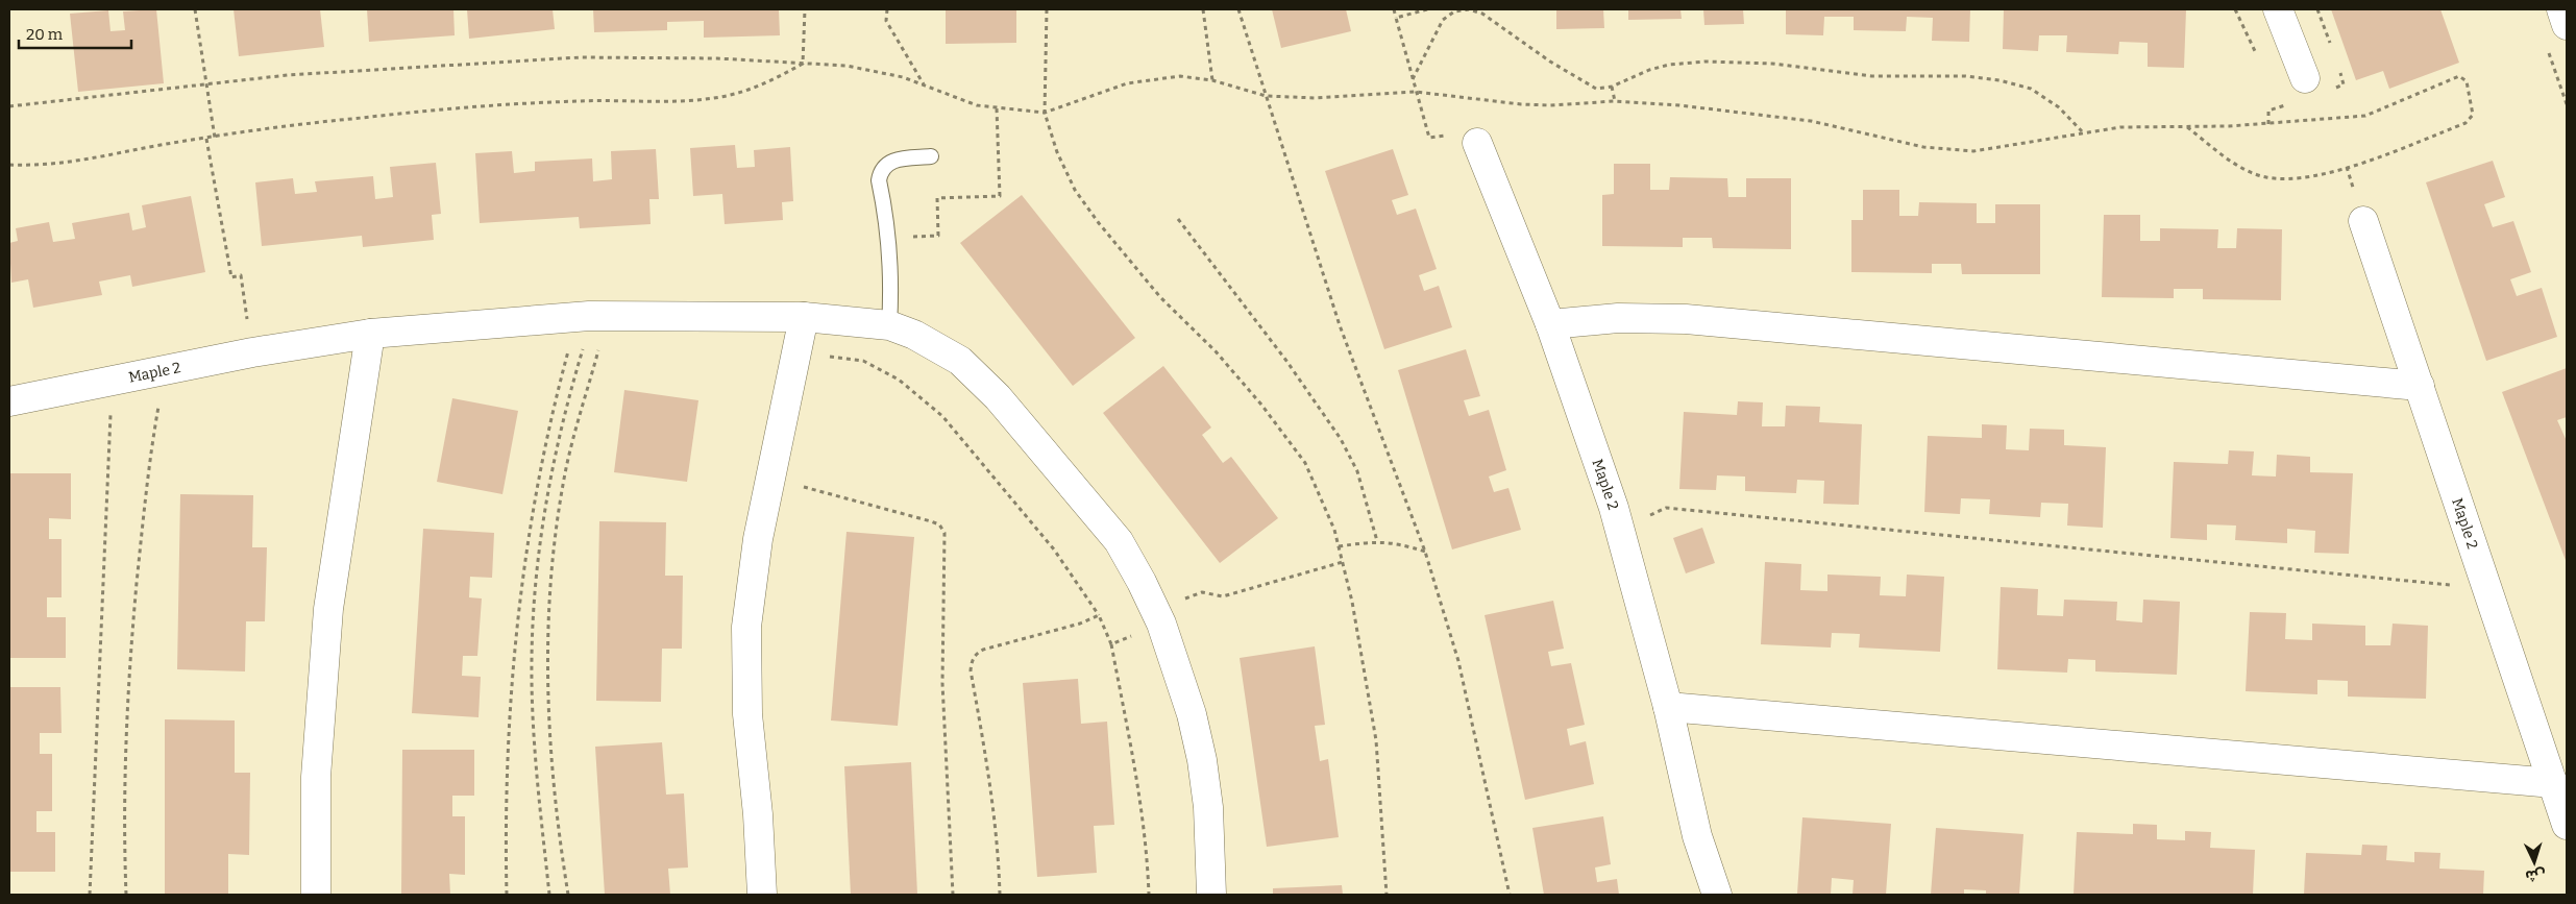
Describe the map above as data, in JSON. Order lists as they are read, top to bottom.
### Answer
{
  "streets": {
    "street": ["Maple 2"]
  },
  "scale_bar": "20 m",
  "north": "bottom"
}
